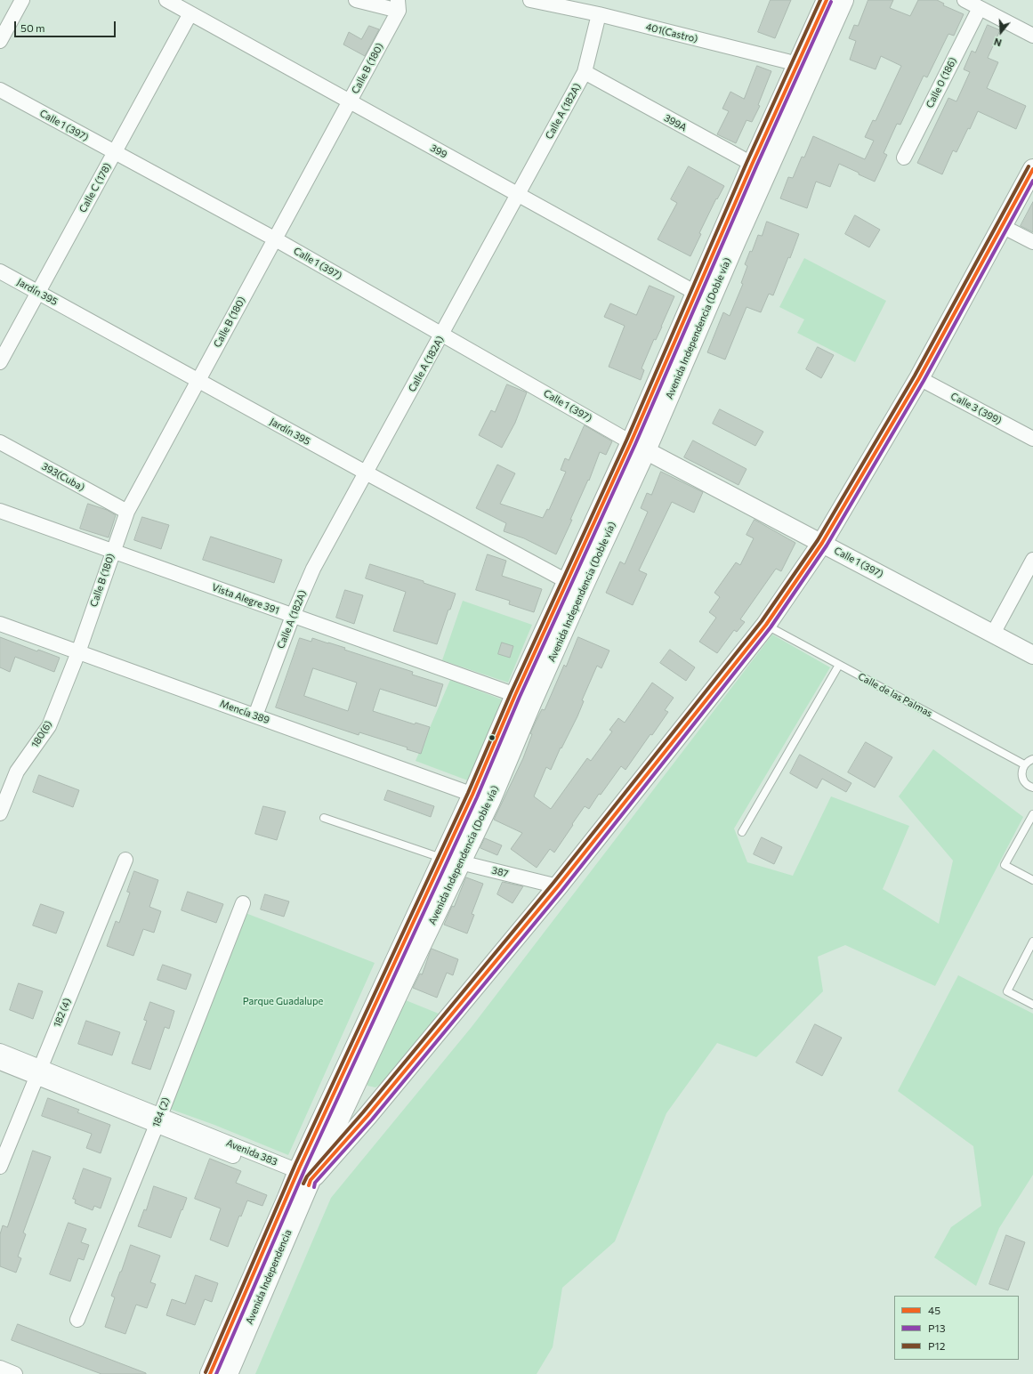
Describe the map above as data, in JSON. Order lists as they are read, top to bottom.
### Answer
{
  "streets": {
    "main road": ["Avenida Independencia (Doble vía)", "Avenida Independencia"],
    "street": [
      "401(Castro)",
      "Calle B (180)",
      "Calle 0 (186)",
      "Calle A (182A)",
      "399A",
      "Calle 1 (397)",
      "399",
      "Calle C (178)",
      "Jardín 395",
      "Calle 3 (399)",
      "393(Cuba)",
      "Vista Alegre 391",
      "Mencía 389",
      "180(6)",
      "387",
      "182 (4)",
      "184 (2)",
      "Avenida 383"
    ],
    "lane": ["Calle de las Palmas"]
  },
  "crossings": [
    ["401(Castro)", "Calle A (182A)"],
    ["401(Castro)", "Avenida Independencia (Doble vía)"],
    ["Calle B (180)", "Calle 1 (397)"],
    ["Calle B (180)", "399"],
    ["Calle B (180)", "Jardín 395"],
    ["Calle B (180)", "393(Cuba)"],
    ["Calle B (180)", "Vista Alegre 391"],
    ["Calle B (180)", "Mencía 389"],
    ["Calle B (180)", "180(6)"],
    ["Calle A (182A)", "399A"],
    ["Calle A (182A)", "Calle 1 (397)"],
    ["Calle A (182A)", "399"],
    ["Calle A (182A)", "Jardín 395"],
    ["Calle A (182A)", "Vista Alegre 391"],
    ["Calle A (182A)", "Mencía 389"],
    ["399A", "Avenida Independencia (Doble vía)"],
    ["Calle 1 (397)", "Calle C (178)"],
    ["Calle 1 (397)", "Avenida Independencia (Doble vía)"],
    ["399", "Calle C (178)"],
    ["399", "Avenida Independencia (Doble vía)"],
    ["Calle C (178)", "Jardín 395"],
    ["Jardín 395", "Avenida Independencia (Doble vía)"],
    ["Avenida Independencia (Doble vía)", "Vista Alegre 391"],
    ["Avenida Independencia (Doble vía)", "Mencía 389"],
    ["Avenida Independencia (Doble vía)", "387"],
    ["Avenida Independencia (Doble vía)", "Avenida 383"],
    ["Avenida Independencia (Doble vía)", "Avenida Independencia"],
    ["Mencía 389", "180(6)"],
    ["182 (4)", "Avenida 383"],
    ["184 (2)", "Avenida 383"],
    ["Avenida 383", "Avenida Independencia"]
  ],
  "parks": ["Parque Guadalupe"],
  "lines": ["transit line 45", "transit line P12", "transit line P13"],
  "legend": ["45", "P13", "P12"],
  "scale_bar": "50 m",
  "north": "bottom"
}
